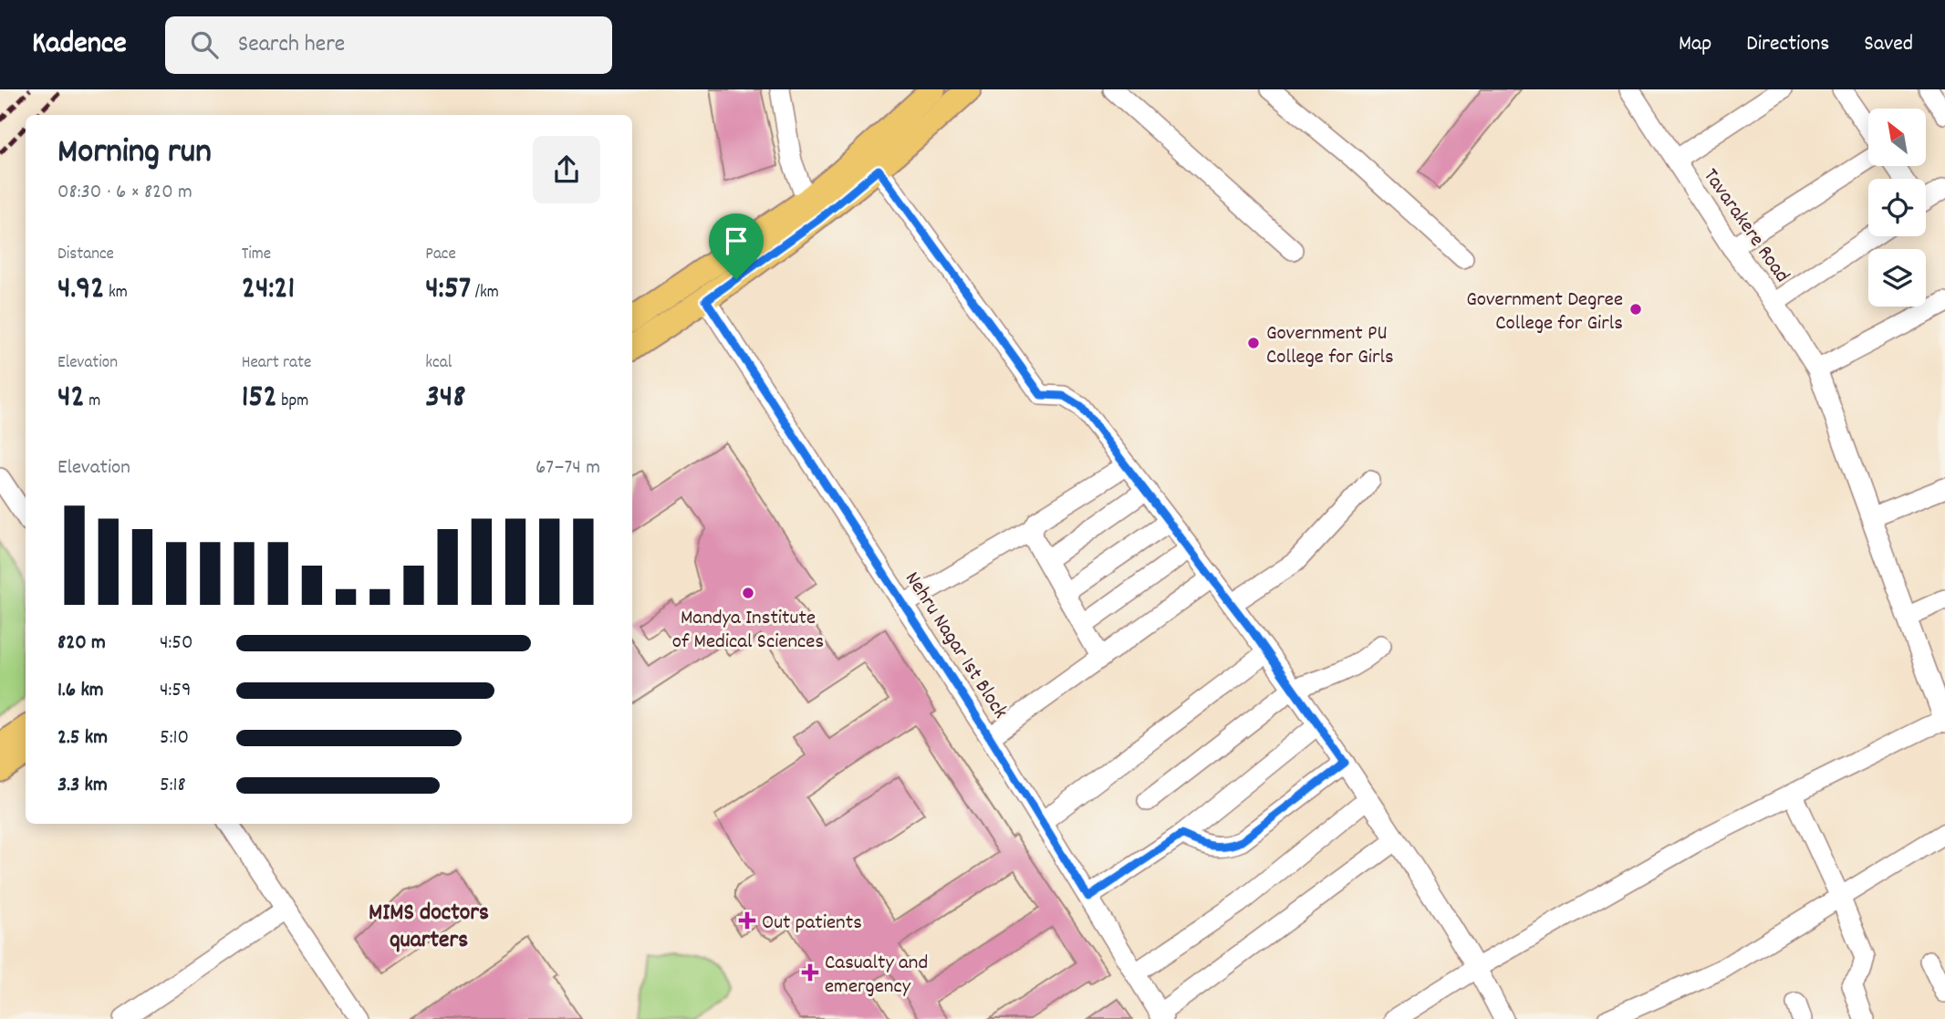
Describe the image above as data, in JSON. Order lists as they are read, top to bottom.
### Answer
{
  "streets": {
    "street": ["Tavarakere Road", "Nehru Nagar 1st Block"]
  },
  "districts": ["MIMS doctors quarters"],
  "places": {
    "other": ["Government Degree College for Girls", "Government PU College for Girls", "Mandya Institute of Medical Sciences"],
    "health": ["Out patients", "Casualty and emergency"]
  },
  "north": "top left",
  "page": {
    "header": "Kadence",
    "search": "Search here",
    "nav": ["Map", "Directions", "Saved"],
    "heading": ["Morning run", "08:30 · 6 × 820 m"],
    "stats": [
      ["Distance", "4.92 km"],
      ["Time", "24:21"],
      ["Pace", "4:57 /km"],
      ["Elevation", "42 m"],
      ["Heart rate", "152 bpm"],
      ["kcal", "348"]
    ],
    "chart": ["Elevation", "67–74 m"],
    "list": [
      {
        "name": "820 m",
        "note": "4:50"
      },
      {
        "name": "1.6 km",
        "note": "4:59"
      },
      {
        "name": "2.5 km",
        "note": "5:10"
      },
      {
        "name": "3.3 km",
        "note": "5:18"
      }
    ]
  }
}
